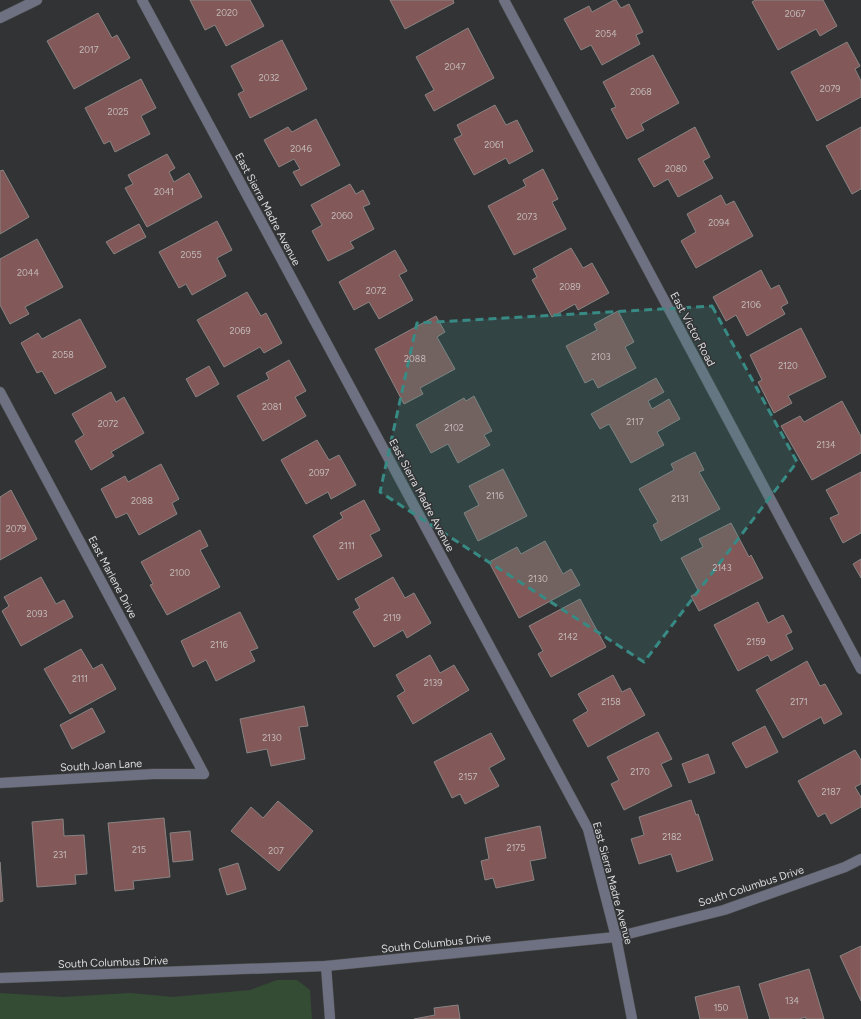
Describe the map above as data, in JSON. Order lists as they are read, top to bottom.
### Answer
{
  "streets": {
    "street": [
      "East Sierra Madre Avenue",
      "East Victor Road",
      "East Marlene Drive",
      "South Joan Lane",
      "South Columbus Drive"
    ]
  },
  "crossings": [
    ["East Sierra Madre Avenue", "South Columbus Drive"],
    ["East Marlene Drive", "South Joan Lane"]
  ],
  "house_numbers": [
    "2020",
    "2067",
    "2054",
    "2017",
    "2047",
    "2032",
    "2079",
    "2068",
    "2025",
    "2061",
    "2046",
    "2080",
    "2041",
    "2060",
    "2073",
    "2094",
    "2055",
    "2044",
    "2089",
    "2072",
    "2106",
    "2069",
    "2058",
    "2103",
    "2088",
    "2120",
    "2081",
    "2117",
    "2072",
    "2102",
    "2134",
    "2097",
    "2116",
    "2131",
    "2088",
    "2079",
    "2111",
    "2143",
    "2100",
    "2130",
    "2093",
    "2119",
    "2142",
    "2159",
    "2116",
    "2111",
    "2139",
    "2158",
    "2171",
    "2130",
    "2170",
    "2157",
    "2187",
    "2182",
    "2175",
    "215",
    "207",
    "231",
    "134",
    "150"
  ]
}
